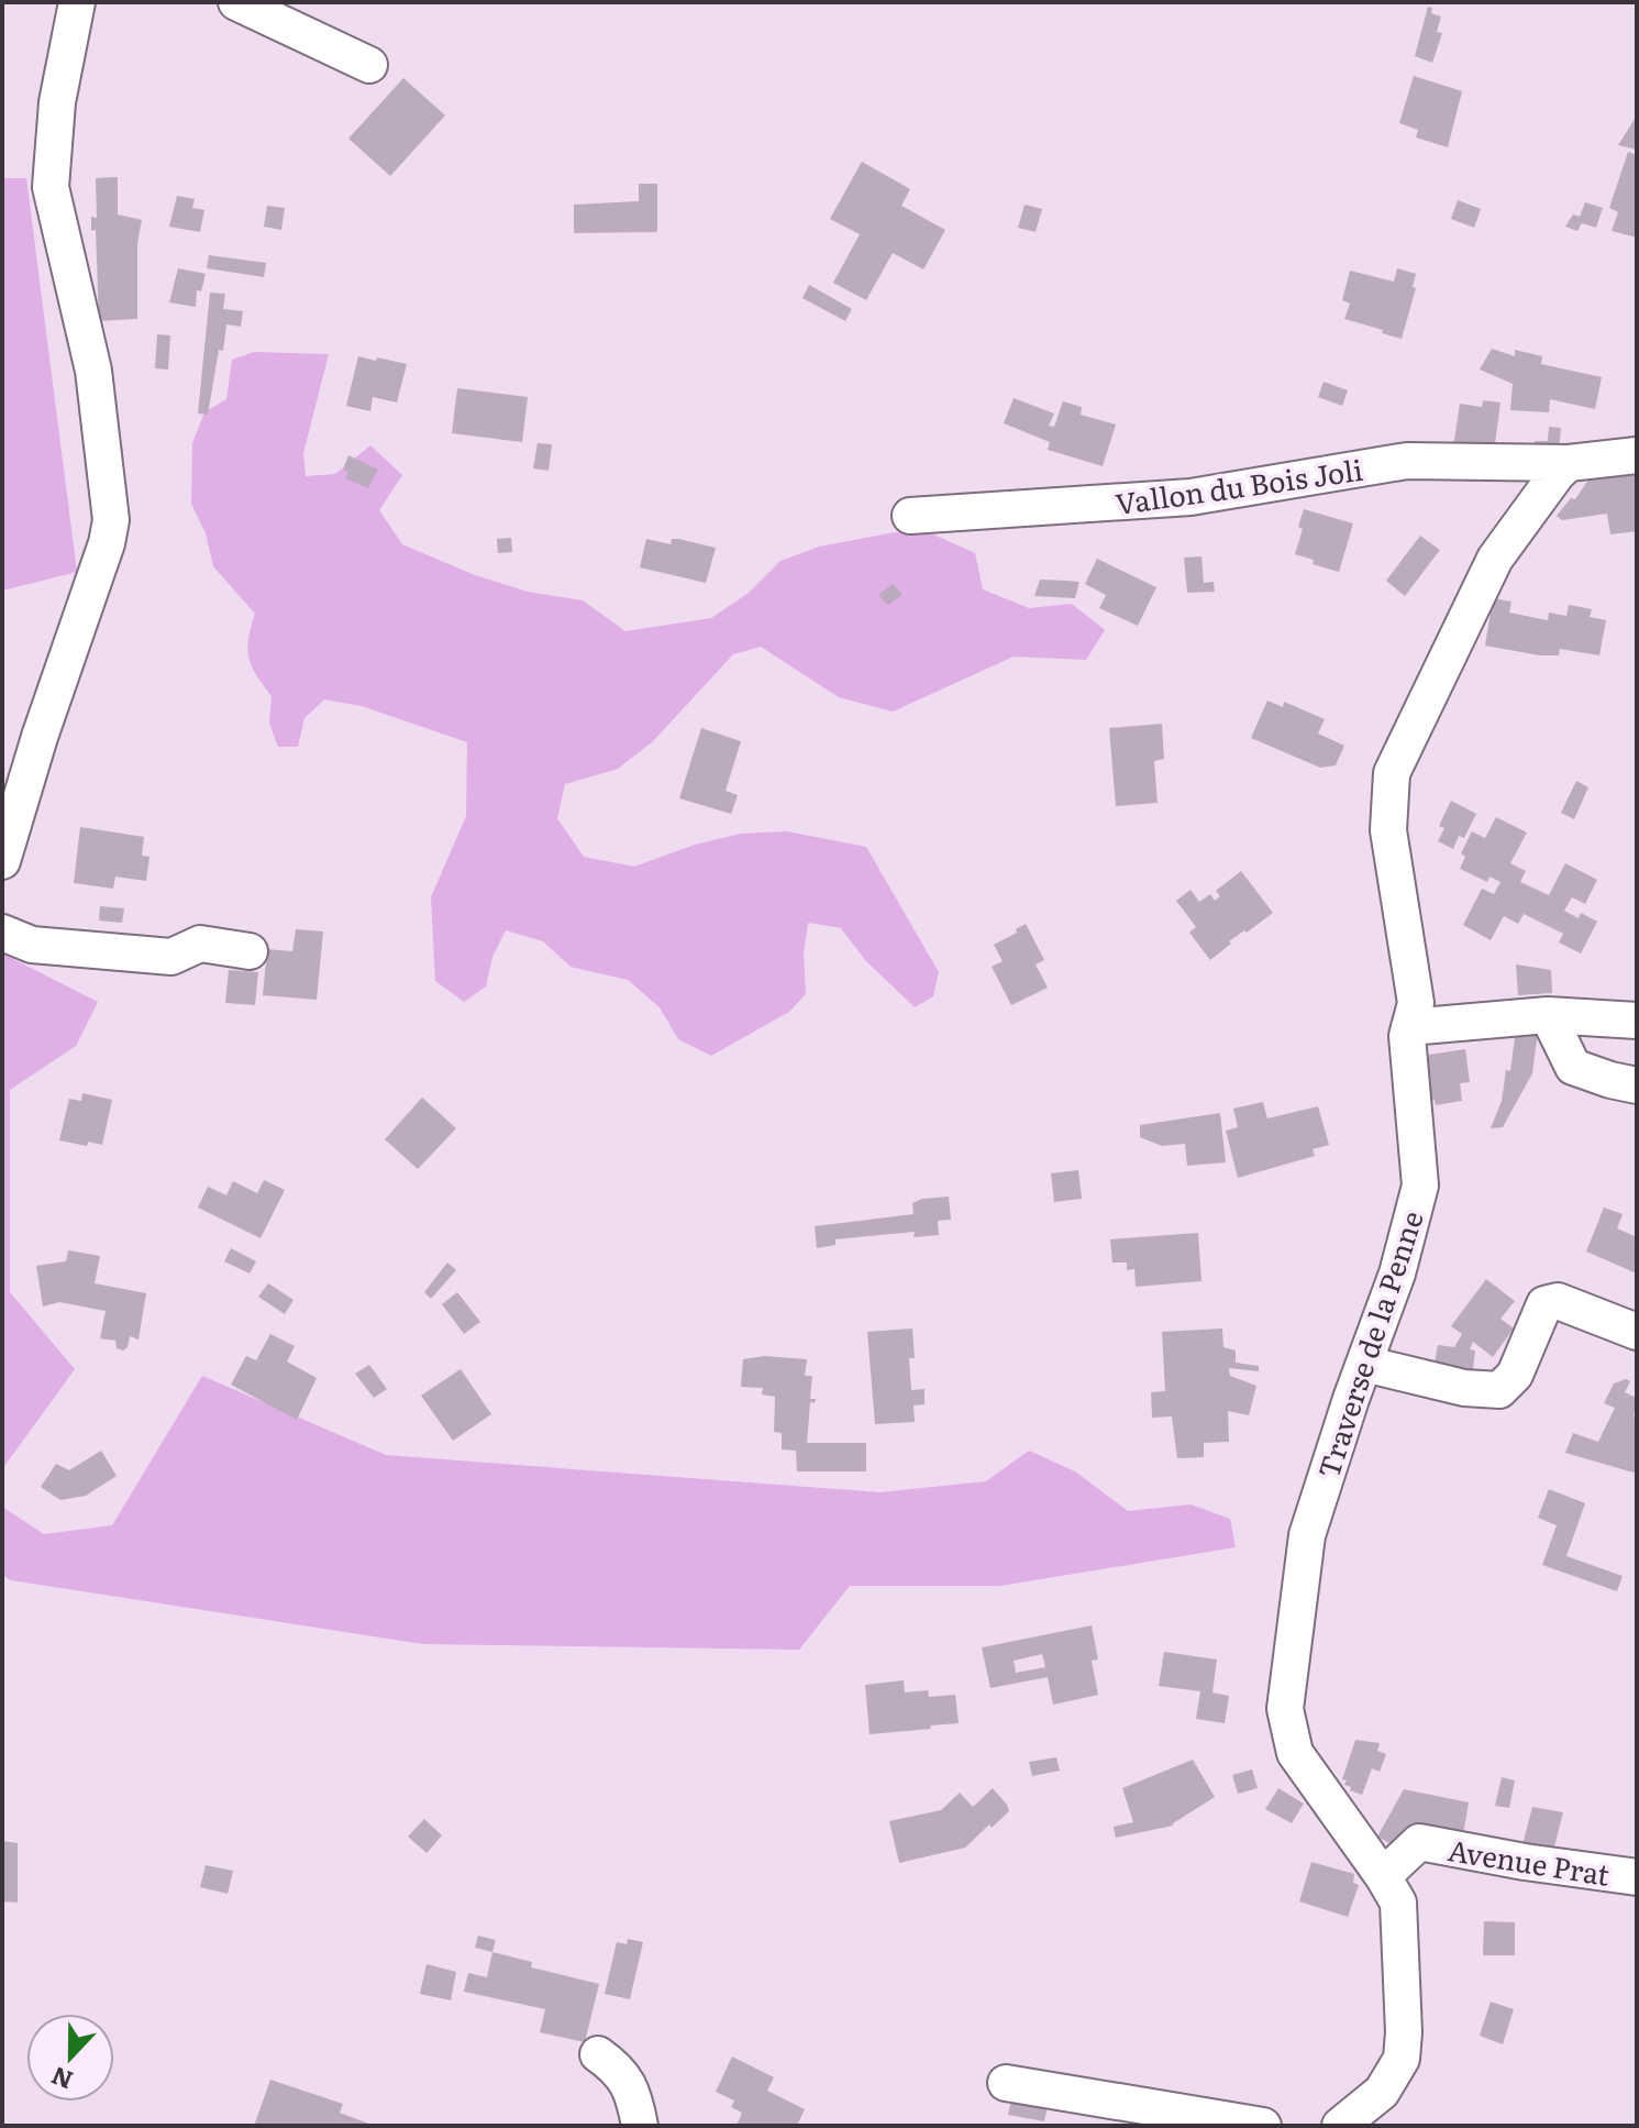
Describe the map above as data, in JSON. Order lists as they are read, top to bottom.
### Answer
{
  "streets": {
    "street": ["Vallon du Bois Joli", "Traverse de la Penne", "Avenue Prat"]
  },
  "crossings": [
    ["Vallon du Bois Joli", "Traverse de la Penne"],
    ["Traverse de la Penne", "Avenue Prat"]
  ],
  "north": "bottom"
}
